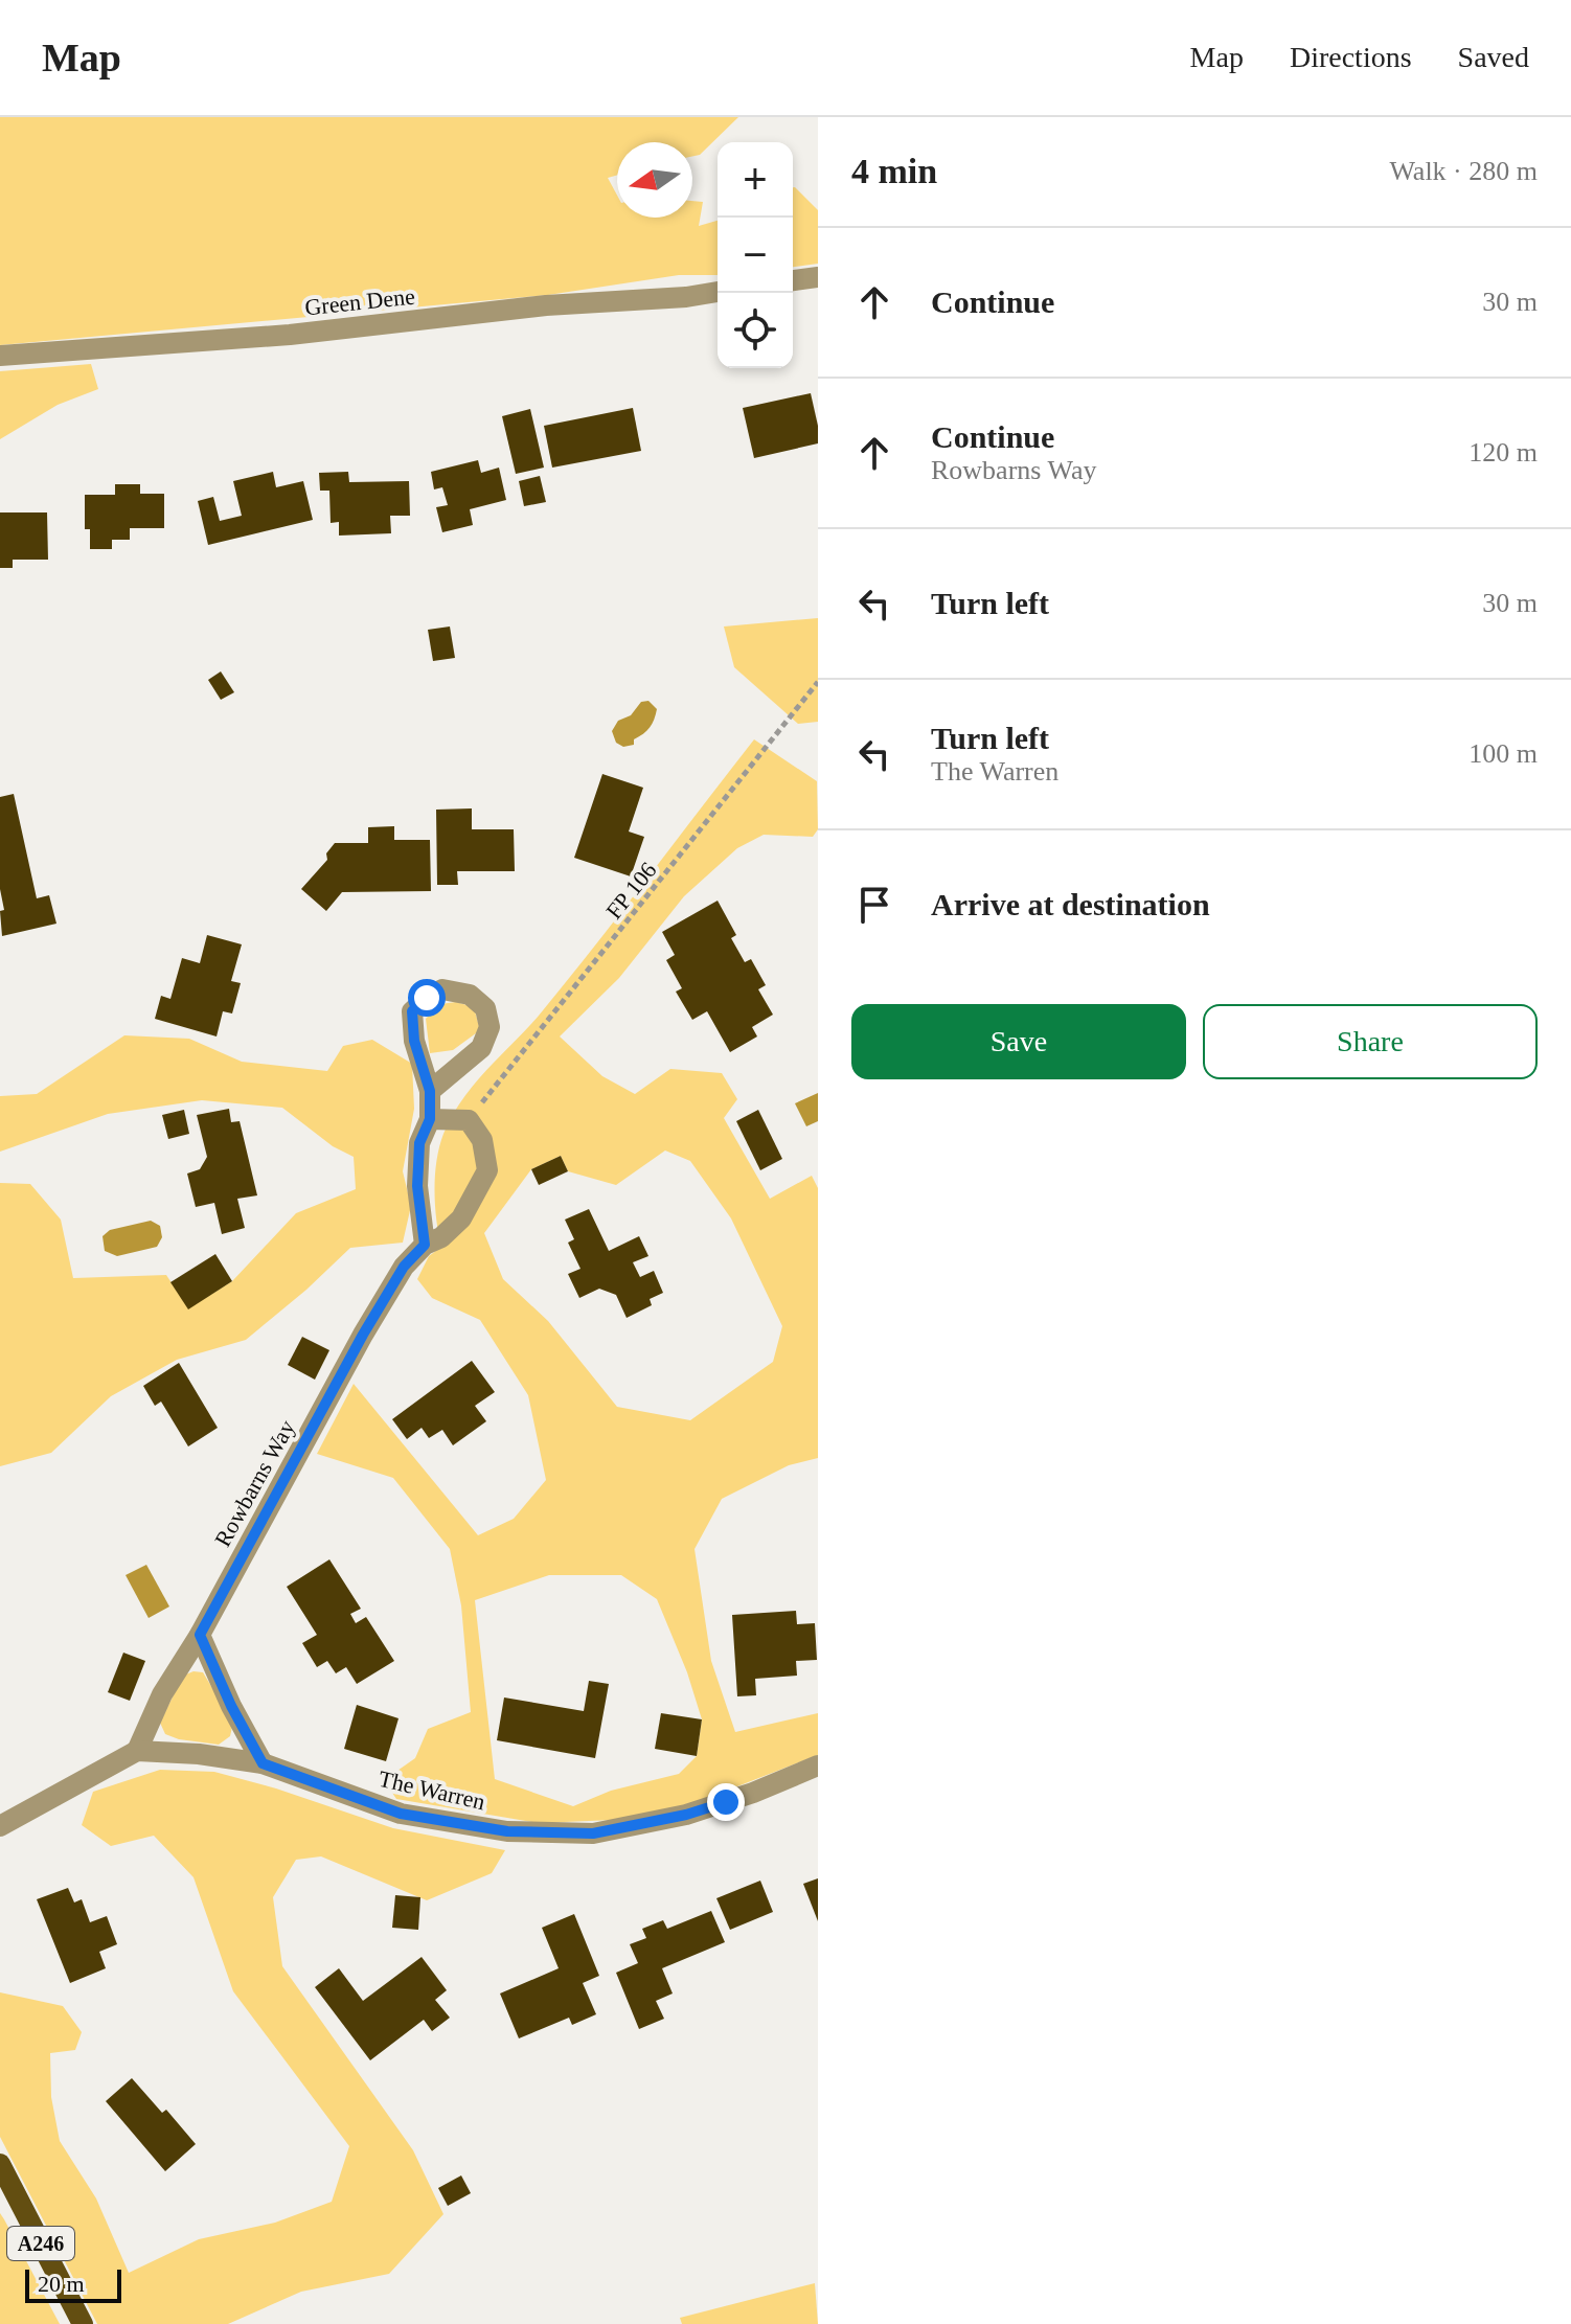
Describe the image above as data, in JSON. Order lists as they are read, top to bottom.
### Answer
{
  "streets": {
    "main road": ["A246"],
    "street": ["Green Dene", "Rowbarns Way", "The Warren"],
    "path": ["FP 106"]
  },
  "crossings": [
    ["FP 106", "Rowbarns Way"],
    ["Rowbarns Way", "The Warren"]
  ],
  "scale_bar": "20 m",
  "north": "left",
  "page": {
    "header": "Map",
    "nav": ["Map", "Directions", "Saved"],
    "heading": ["4 min", "Walk · 280 m"],
    "map_buttons": ["+", "−"],
    "list": [
      ["Continue", "30 m"],
      ["Continue", "Rowbarns Way", "120 m"],
      ["Turn left", "30 m"],
      ["Turn left", "The Warren", "100 m"],
      "Arrive at destination"
    ],
    "buttons": ["Save", "Share"],
    "scale": "20 m"
  }
}
